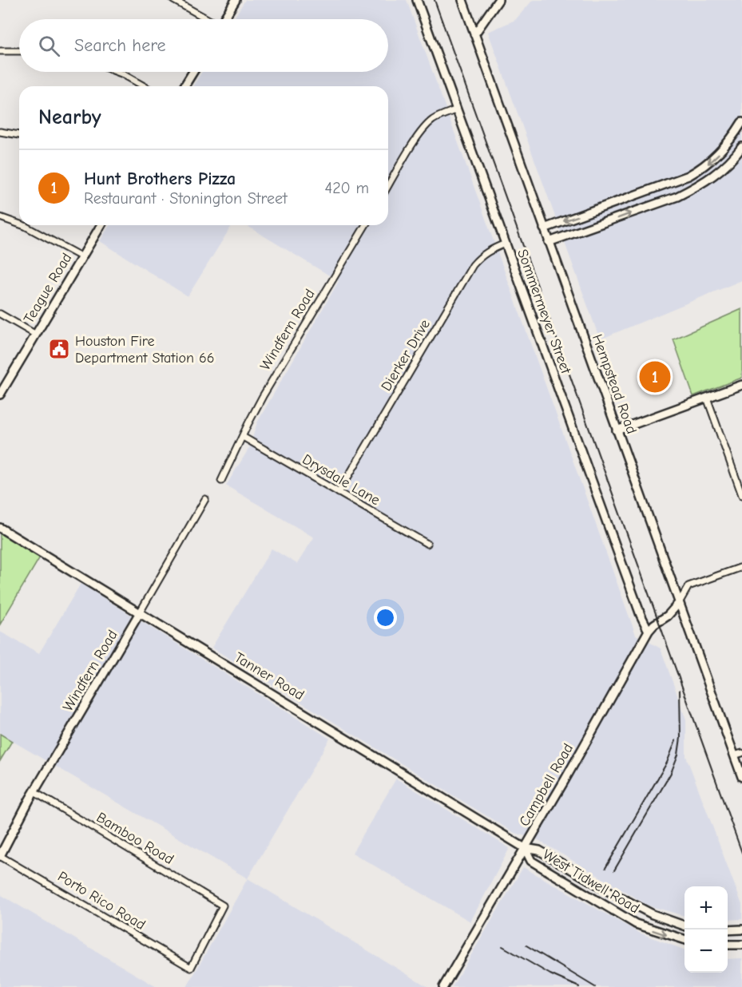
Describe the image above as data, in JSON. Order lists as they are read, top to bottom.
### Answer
{
  "streets": {
    "street": [
      "Teague Road",
      "Sommermeyer Street",
      "Windfern Road",
      "Dierker Drive",
      "Hempstead Road",
      "Drysdale Lane",
      "Tanner Road",
      "Campbell Road",
      "Bamboo Road",
      "West Tidwell Road",
      "Porto Rico Road"
    ]
  },
  "crossings": [
    ["Sommermeyer Street", "Dierker Drive"],
    ["Sommermeyer Street", "Campbell Road"],
    ["Windfern Road", "Drysdale Lane"],
    ["Windfern Road", "Tanner Road"],
    ["Windfern Road", "Bamboo Road"],
    ["Windfern Road", "Porto Rico Road"],
    ["Dierker Drive", "Drysdale Lane"],
    ["Hempstead Road", "Campbell Road"],
    ["Tanner Road", "Campbell Road"],
    ["Tanner Road", "West Tidwell Road"],
    ["Campbell Road", "West Tidwell Road"],
    ["Bamboo Road", "Porto Rico Road"]
  ],
  "places": {
    "public building": ["Houston Fire Department Station 66"]
  },
  "page": {
    "search": "Search here",
    "heading": "Nearby",
    "list": [
      {
        "mark": "1",
        "name": "Hunt Brothers Pizza",
        "note": "Restaurant · Stonington Street",
        "value": "420 m"
      }
    ],
    "pins": "1",
    "map_buttons": ["+", "−"]
  }
}
